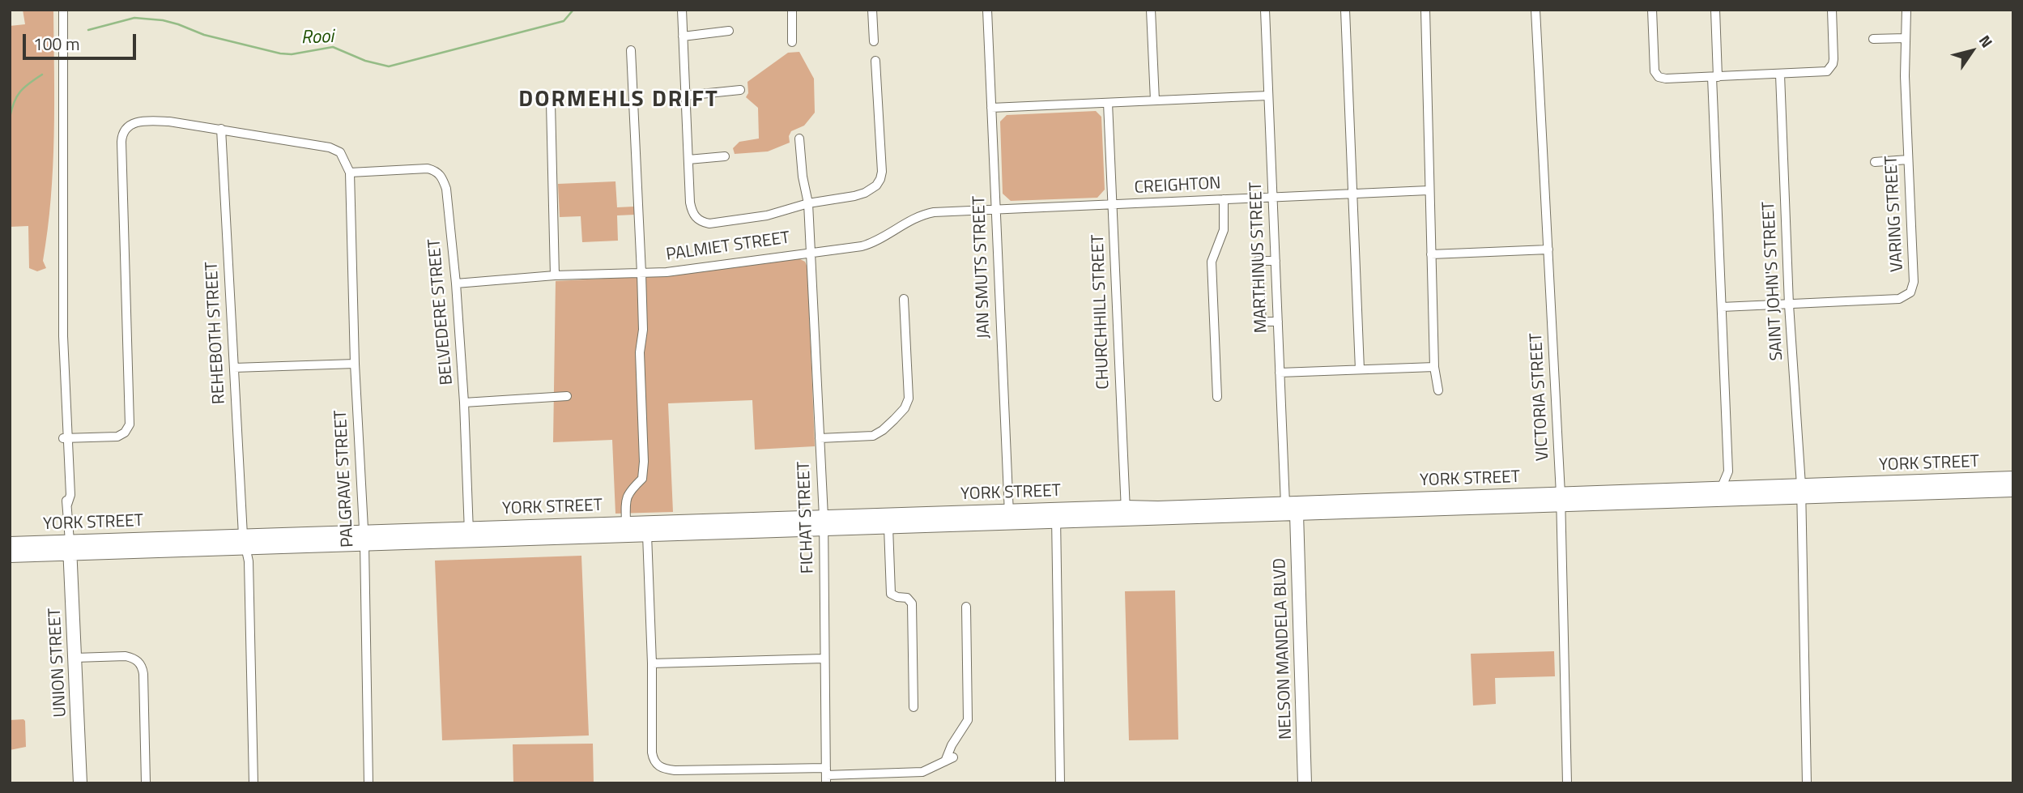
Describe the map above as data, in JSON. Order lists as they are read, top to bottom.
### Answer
{
  "streets": {
    "main road": ["YORK STREET", "NELSON MANDELA BLVD", "UNION STREET"],
    "street": [
      "CREIGHTON",
      "VARING STREET",
      "PALMIET STREET",
      "MARTHINUS STREET",
      "JAN SMUTS STREET",
      "SAINT JOHN'S STREET",
      "BELVEDERE STREET",
      "CHURCHHILL STREET",
      "REHEBOTH STREET",
      "VICTORIA STREET",
      "PALGRAVE STREET",
      "FICHAT STREET"
    ]
  },
  "crossings": [
    ["CREIGHTON", "PALMIET STREET"],
    ["CREIGHTON", "MARTHINUS STREET"],
    ["CREIGHTON", "JAN SMUTS STREET"],
    ["CREIGHTON", "CHURCHHILL STREET"],
    ["VARING STREET", "SAINT JOHN'S STREET"],
    ["PALMIET STREET", "JAN SMUTS STREET"],
    ["PALMIET STREET", "BELVEDERE STREET"],
    ["PALMIET STREET", "FICHAT STREET"],
    ["MARTHINUS STREET", "YORK STREET"],
    ["JAN SMUTS STREET", "YORK STREET"],
    ["SAINT JOHN'S STREET", "YORK STREET"],
    ["BELVEDERE STREET", "YORK STREET"],
    ["BELVEDERE STREET", "PALGRAVE STREET"],
    ["CHURCHHILL STREET", "YORK STREET"],
    ["REHEBOTH STREET", "YORK STREET"],
    ["VICTORIA STREET", "YORK STREET"],
    ["YORK STREET", "PALGRAVE STREET"],
    ["YORK STREET", "FICHAT STREET"],
    ["YORK STREET", "NELSON MANDELA BLVD"],
    ["YORK STREET", "UNION STREET"]
  ],
  "districts": ["DORMEHLS DRIFT"],
  "water": ["Rooi"],
  "scale_bar": "100 m",
  "north": "top right"
}
